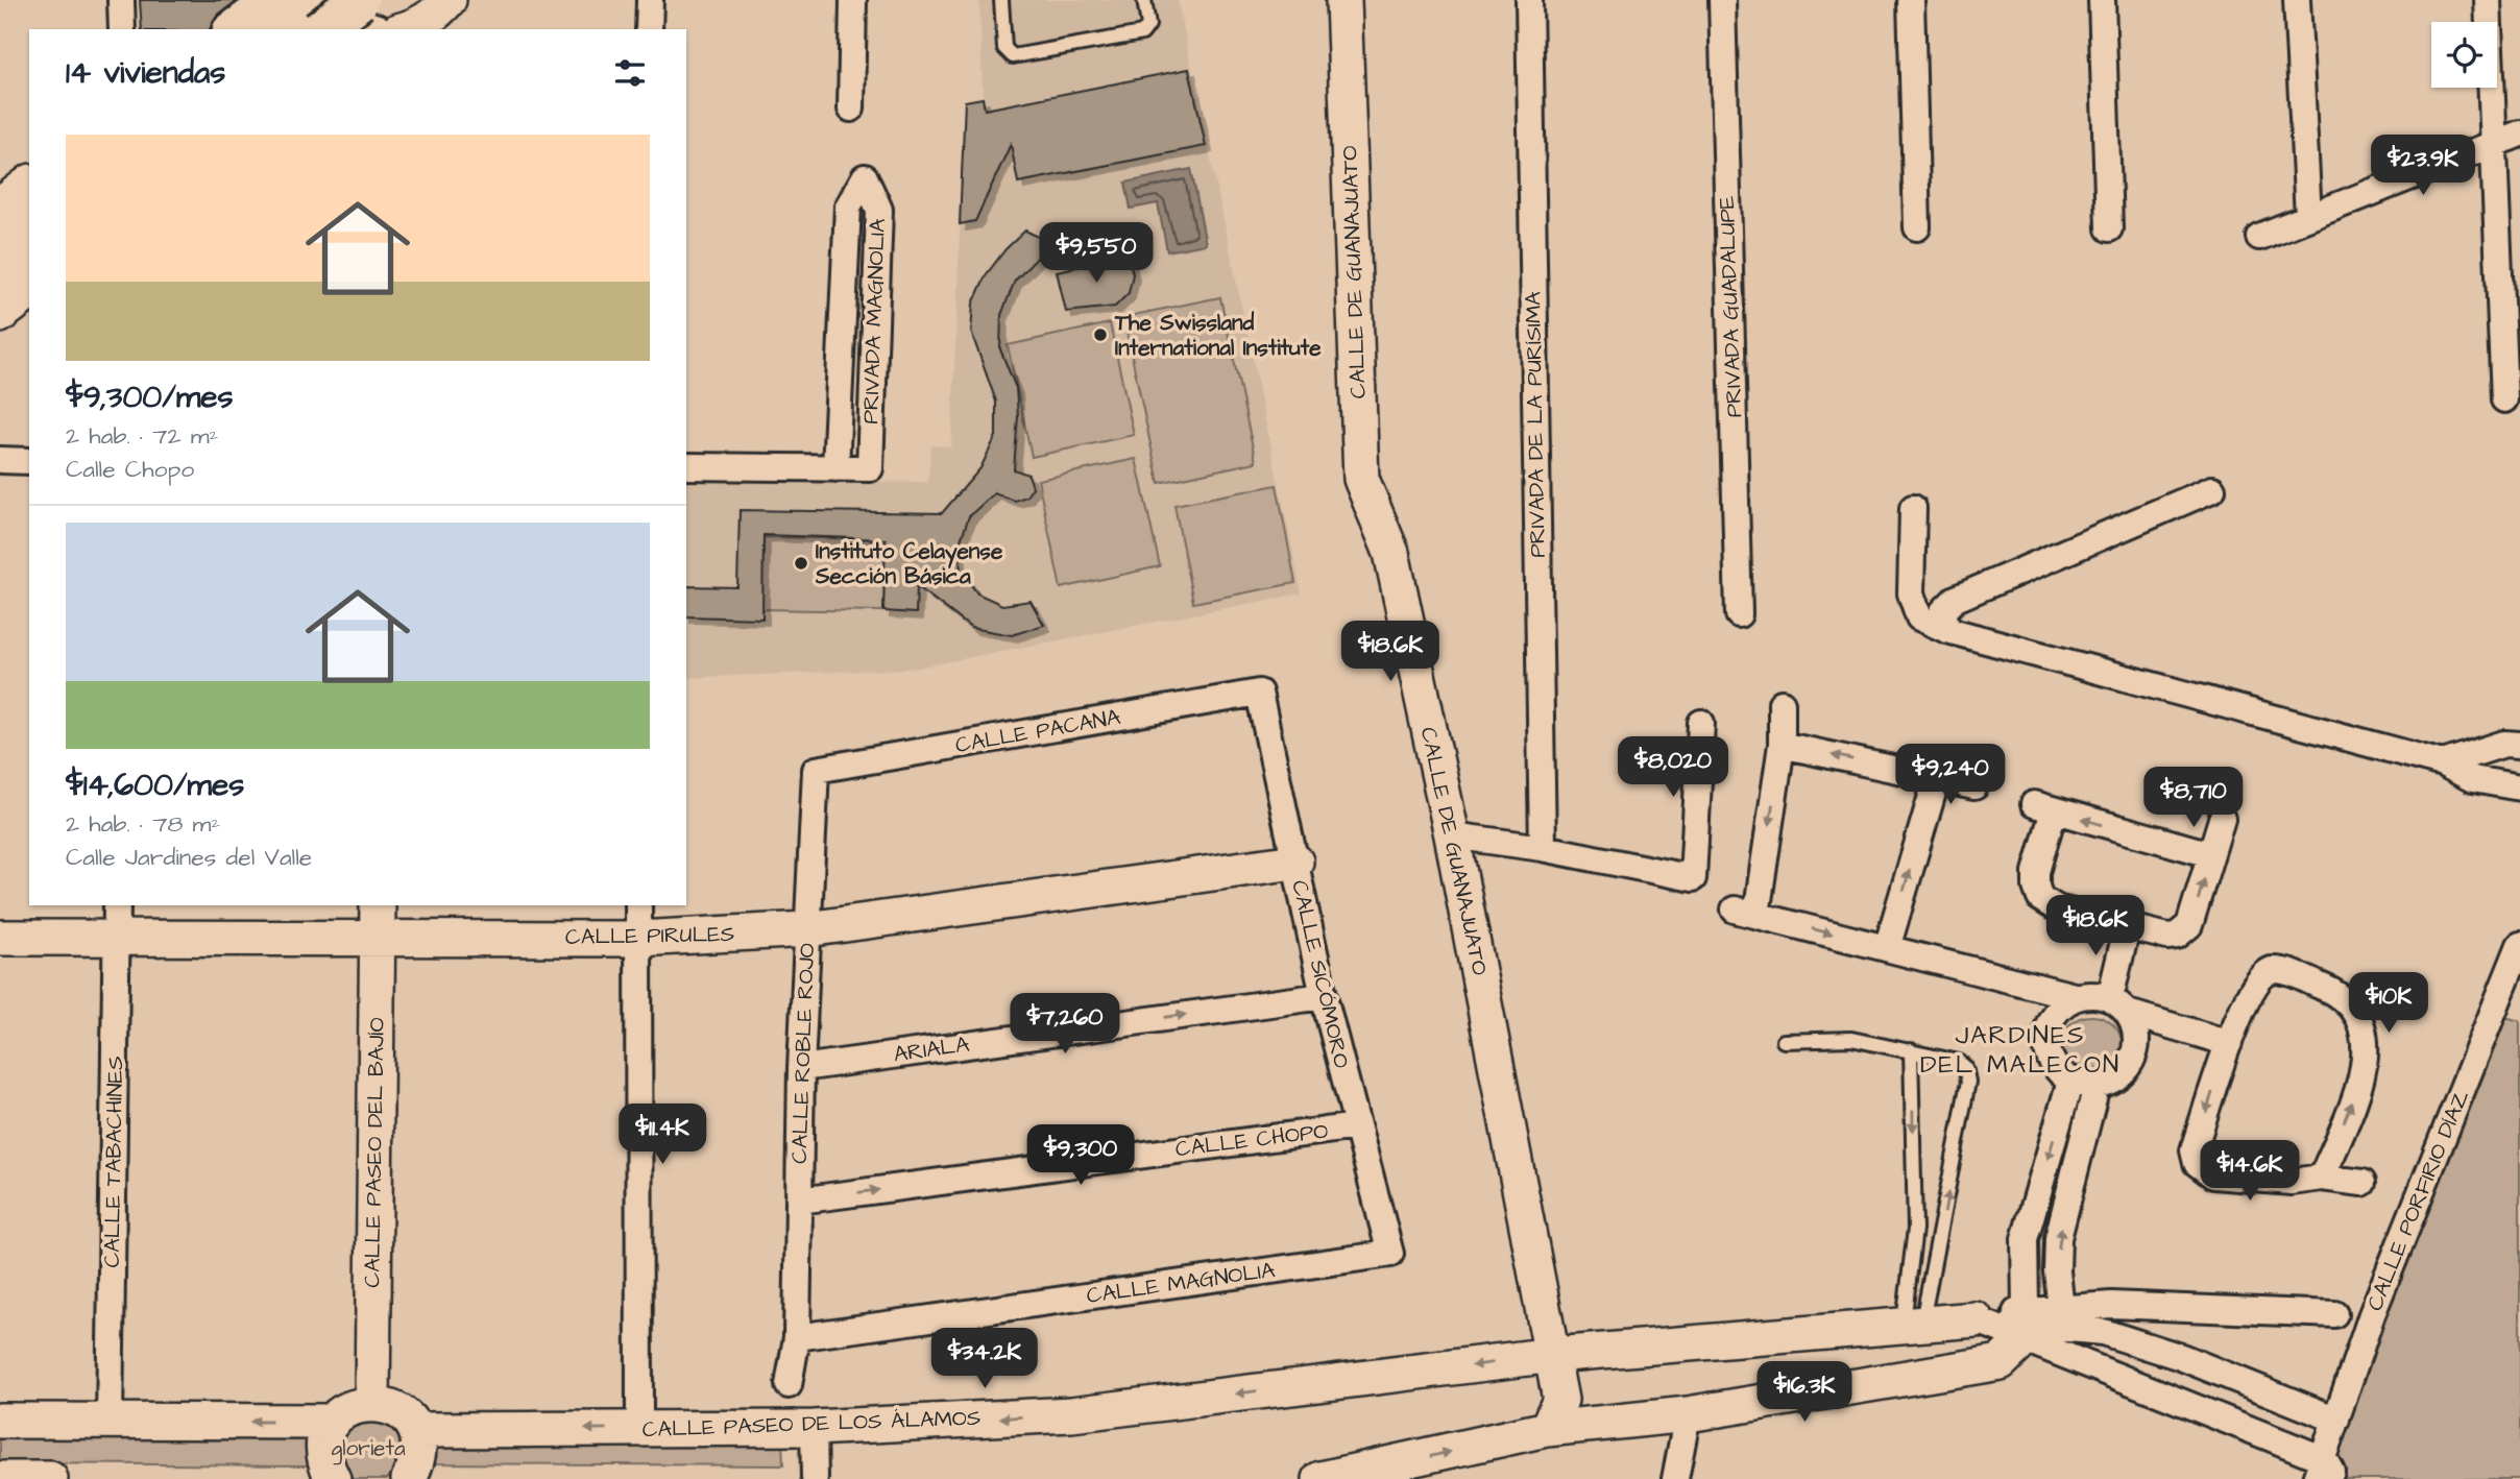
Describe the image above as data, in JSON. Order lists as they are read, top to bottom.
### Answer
{
  "streets": {
    "main road": [
      "CALLE DE GUANAJUATO",
      "CALLE PIRULES",
      "CALLE PASEO DEL BAJÍO",
      "CALLE PASEO DE LOS ÁLAMOS"
    ],
    "street": [
      "PRIVADA GUADALUPE",
      "PRIVADA MAGNOLIA",
      "PRIVADA DE LA PURÍSIMA",
      "CALLE PACANA",
      "CALLE SICÓMORO",
      "ARIALA",
      "CALLE ROBLE ROJO",
      "CALLE CHOPO",
      "CALLE TABACHINES",
      "CALLE PORFIRIO DÍAZ",
      "CALLE MAGNOLIA"
    ]
  },
  "crossings": [
    ["CALLE DE GUANAJUATO", "CALLE PASEO DE LOS ÁLAMOS"],
    ["CALLE PACANA", "CALLE SICÓMORO"],
    ["CALLE PACANA", "CALLE ROBLE ROJO"],
    ["CALLE PIRULES", "CALLE SICÓMORO"],
    ["CALLE PIRULES", "CALLE ROBLE ROJO"],
    ["CALLE PIRULES", "CALLE PASEO DEL BAJÍO"],
    ["CALLE PIRULES", "CALLE TABACHINES"],
    ["CALLE SICÓMORO", "ARIALA"],
    ["CALLE SICÓMORO", "CALLE CHOPO"],
    ["CALLE SICÓMORO", "CALLE MAGNOLIA"],
    ["ARIALA", "CALLE ROBLE ROJO"],
    ["CALLE ROBLE ROJO", "CALLE CHOPO"],
    ["CALLE ROBLE ROJO", "CALLE MAGNOLIA"],
    ["CALLE PORFIRIO DÍAZ", "CALLE PASEO DE LOS ÁLAMOS"]
  ],
  "one_way": ["ARIALA", "CALLE CHOPO", "CALLE PASEO DE LOS ÁLAMOS"],
  "districts": ["JARDINES DEL MALECON"],
  "parks": ["glorieta"],
  "places": ["The Swissland International Institute", "Instituto Celayense Sección Básica"],
  "page": {
    "heading": "14 viviendas",
    "list": [
      {
        "name": "$9,300/mes",
        "note": "2 hab. · 72 m² · Calle Chopo"
      },
      {
        "name": "$14,600/mes",
        "note": "2 hab. · 78 m² · Calle Jardines del Valle"
      }
    ],
    "price": [
      "$23.9K",
      "$9,550",
      "$18.6K",
      "$8,020",
      "$9,240",
      "$8,710",
      "$18.6K",
      "$10K",
      "$7,260",
      "$11.4K",
      "$9,300",
      "$14.6K",
      "$34.2K",
      "$16.3K"
    ]
  }
}
